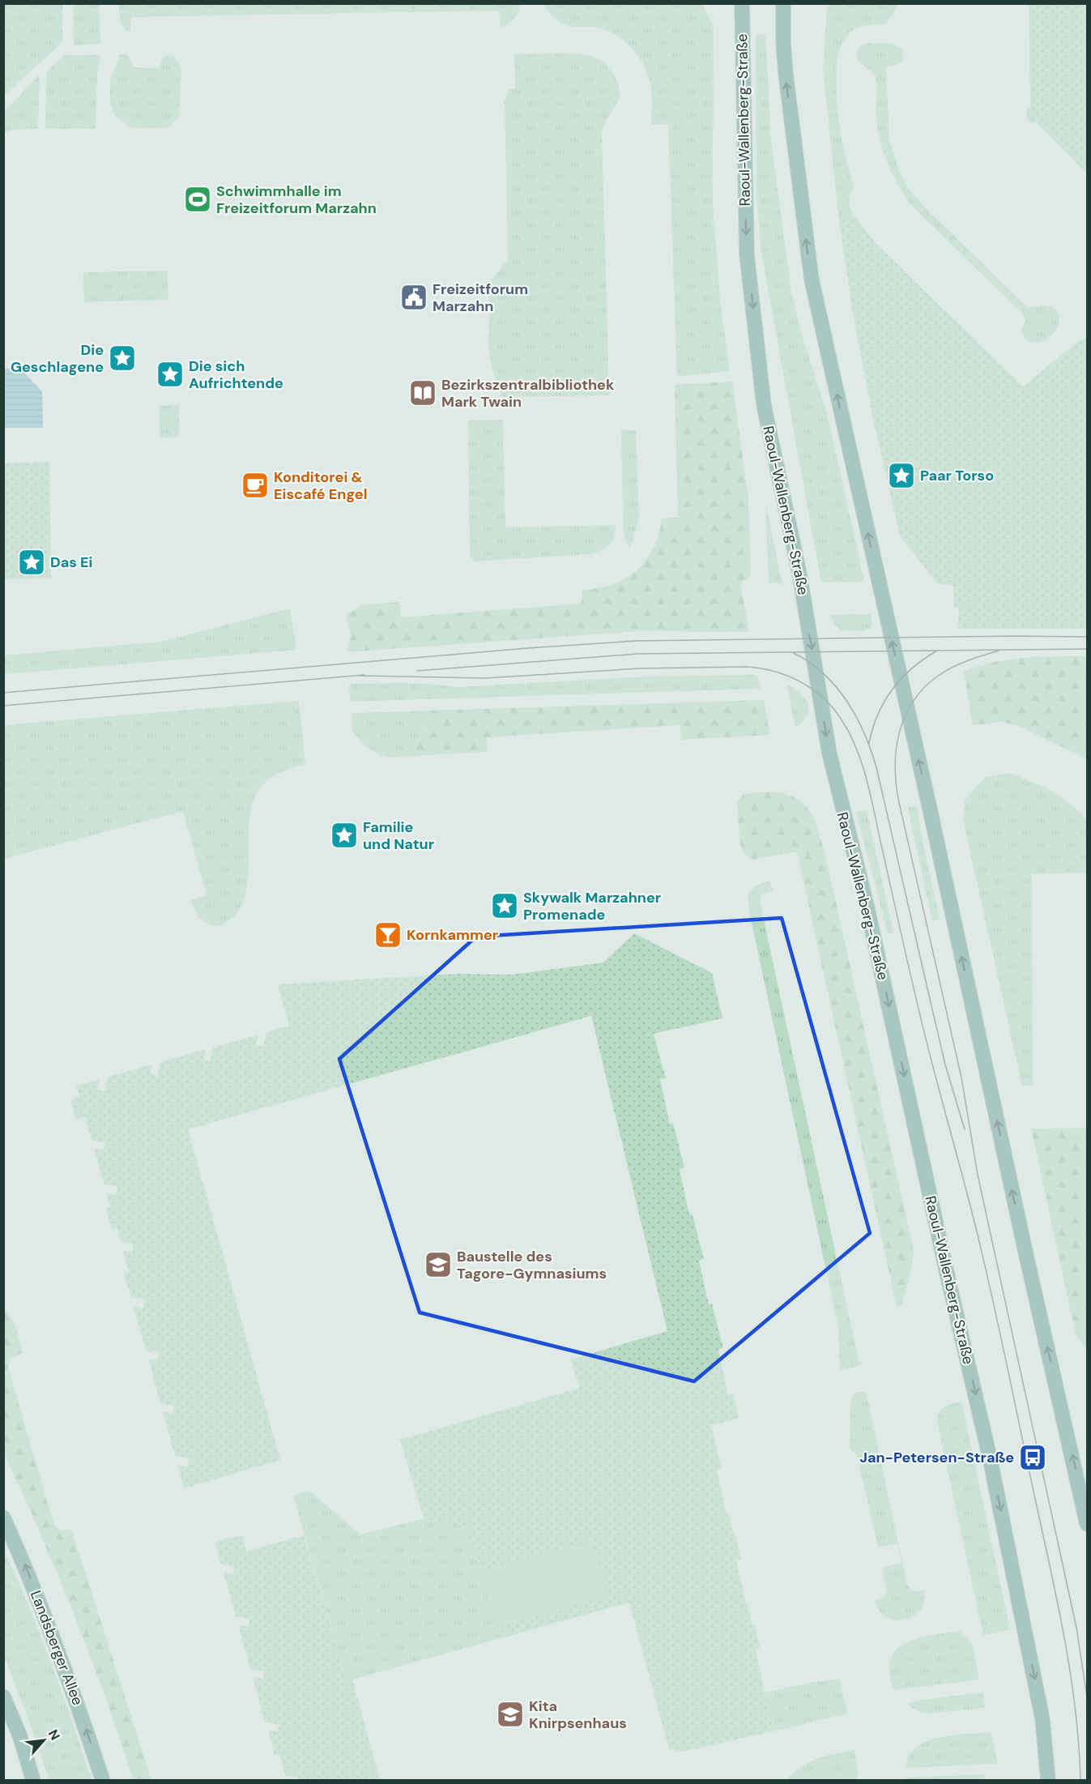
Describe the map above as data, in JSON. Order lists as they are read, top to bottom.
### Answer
{
  "streets": {
    "main road": ["Raoul-Wallenberg-Straße", "Landsberger Allee"]
  },
  "places": {
    "sports": ["Schwimmhalle im Freizeitforum Marzahn"],
    "public building": ["Freizeitforum Marzahn"],
    "place": [
      "Die Geschlagene",
      "Die sich Aufrichtende",
      "Paar Torso",
      "Das Ei",
      "Familie und Natur",
      "Skywalk Marzahner Promenade"
    ],
    "library": ["Bezirkszentralbibliothek Mark Twain"],
    "cafe": ["Konditorei & Eiscafé Engel"],
    "bar": ["Kornkammer"],
    "school or university": ["Baustelle des Tagore-Gymnasiums", "Kita Knirpsenhaus"],
    "bus stop": ["Jan-Petersen-Straße"]
  },
  "north": "top right"
}
